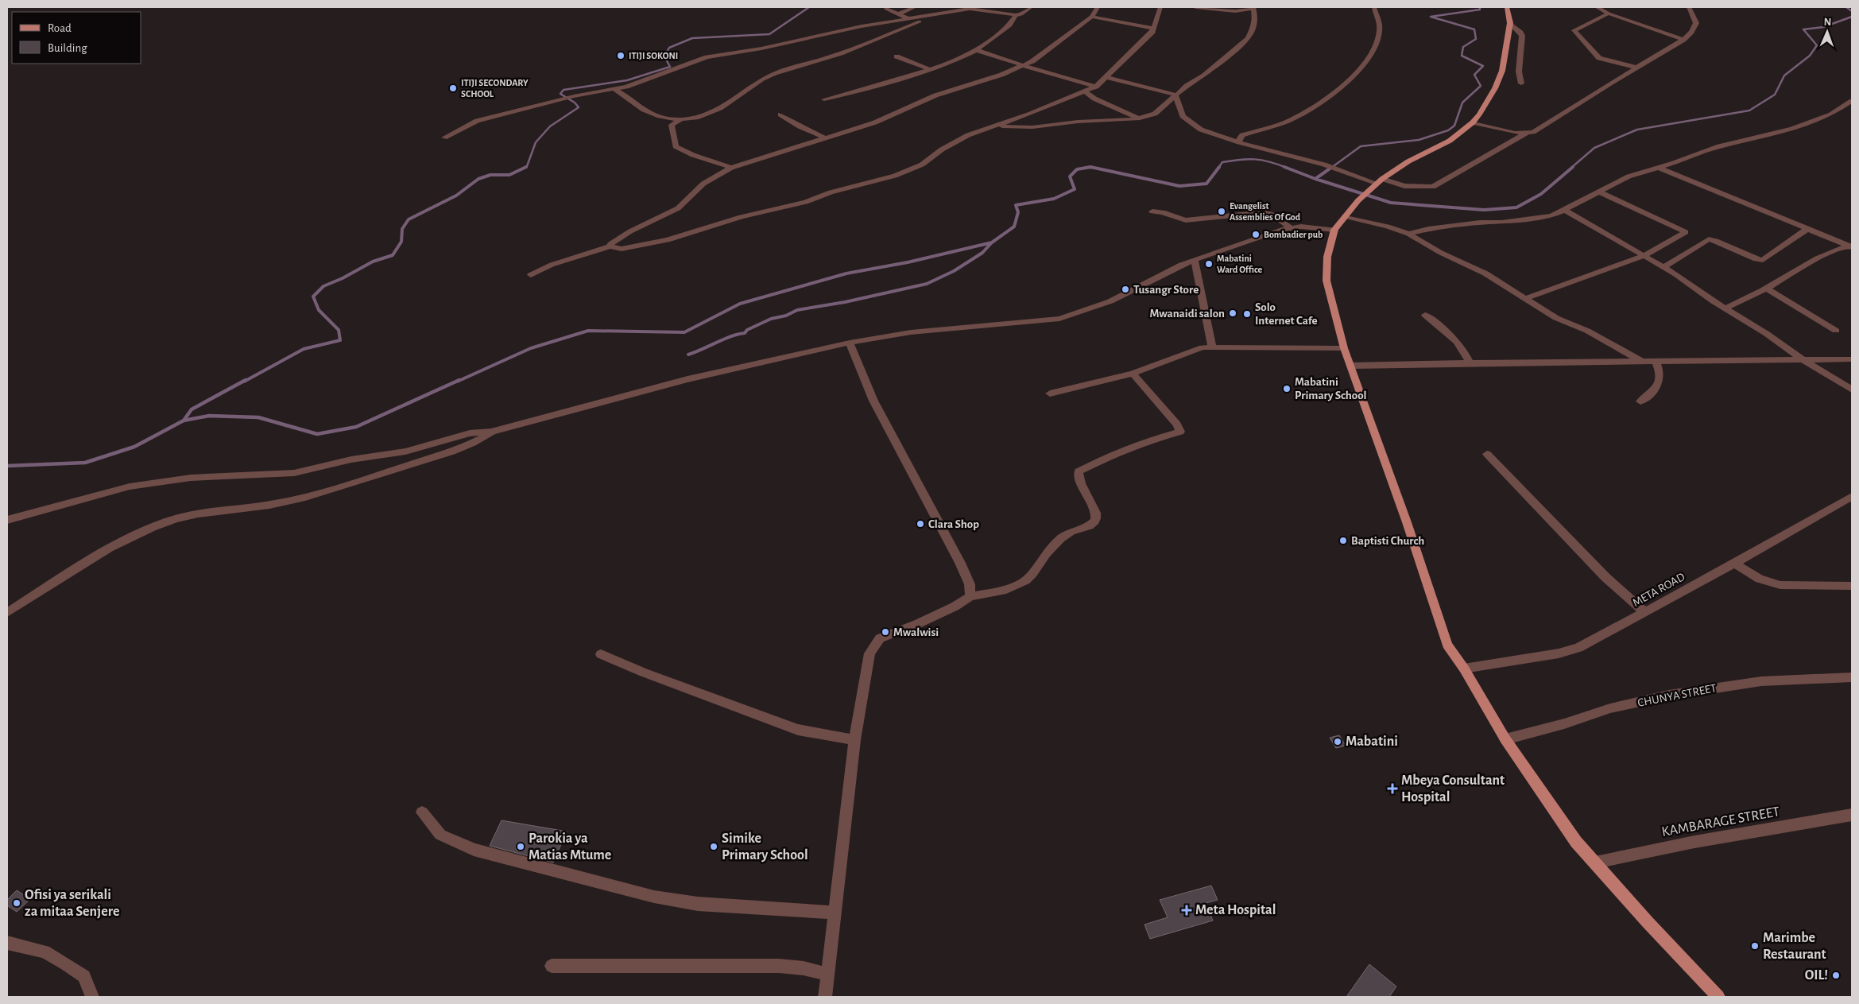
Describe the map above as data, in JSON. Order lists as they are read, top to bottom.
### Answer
{
  "streets": {
    "street": ["META ROAD", "CHUNYA STREET", "KAMBARAGE STREET"]
  },
  "places": {
    "other": [
      "ITIJI SOKONI",
      "ITIJI SECONDARY SCHOOL",
      "Evangelist Assemblies Of God",
      "Bombadier pub",
      "Mabatini Ward Office",
      "Tusangr Store",
      "Mwanaidi salon",
      "Solo Internet Cafe",
      "Mabatini Primary School",
      "Clara Shop",
      "Baptisti Church",
      "Mwalwisi",
      "Mabatini",
      "Parokia ya Matias Mtume",
      "Simike Primary School",
      "Ofisi ya serikali za mitaa Senjere",
      "Marimbe Restaurant",
      "OIL!"
    ],
    "health": ["Mbeya Consultant Hospital", "Meta Hospital"]
  },
  "legend": ["Road", "Building"],
  "north": "top"
}
